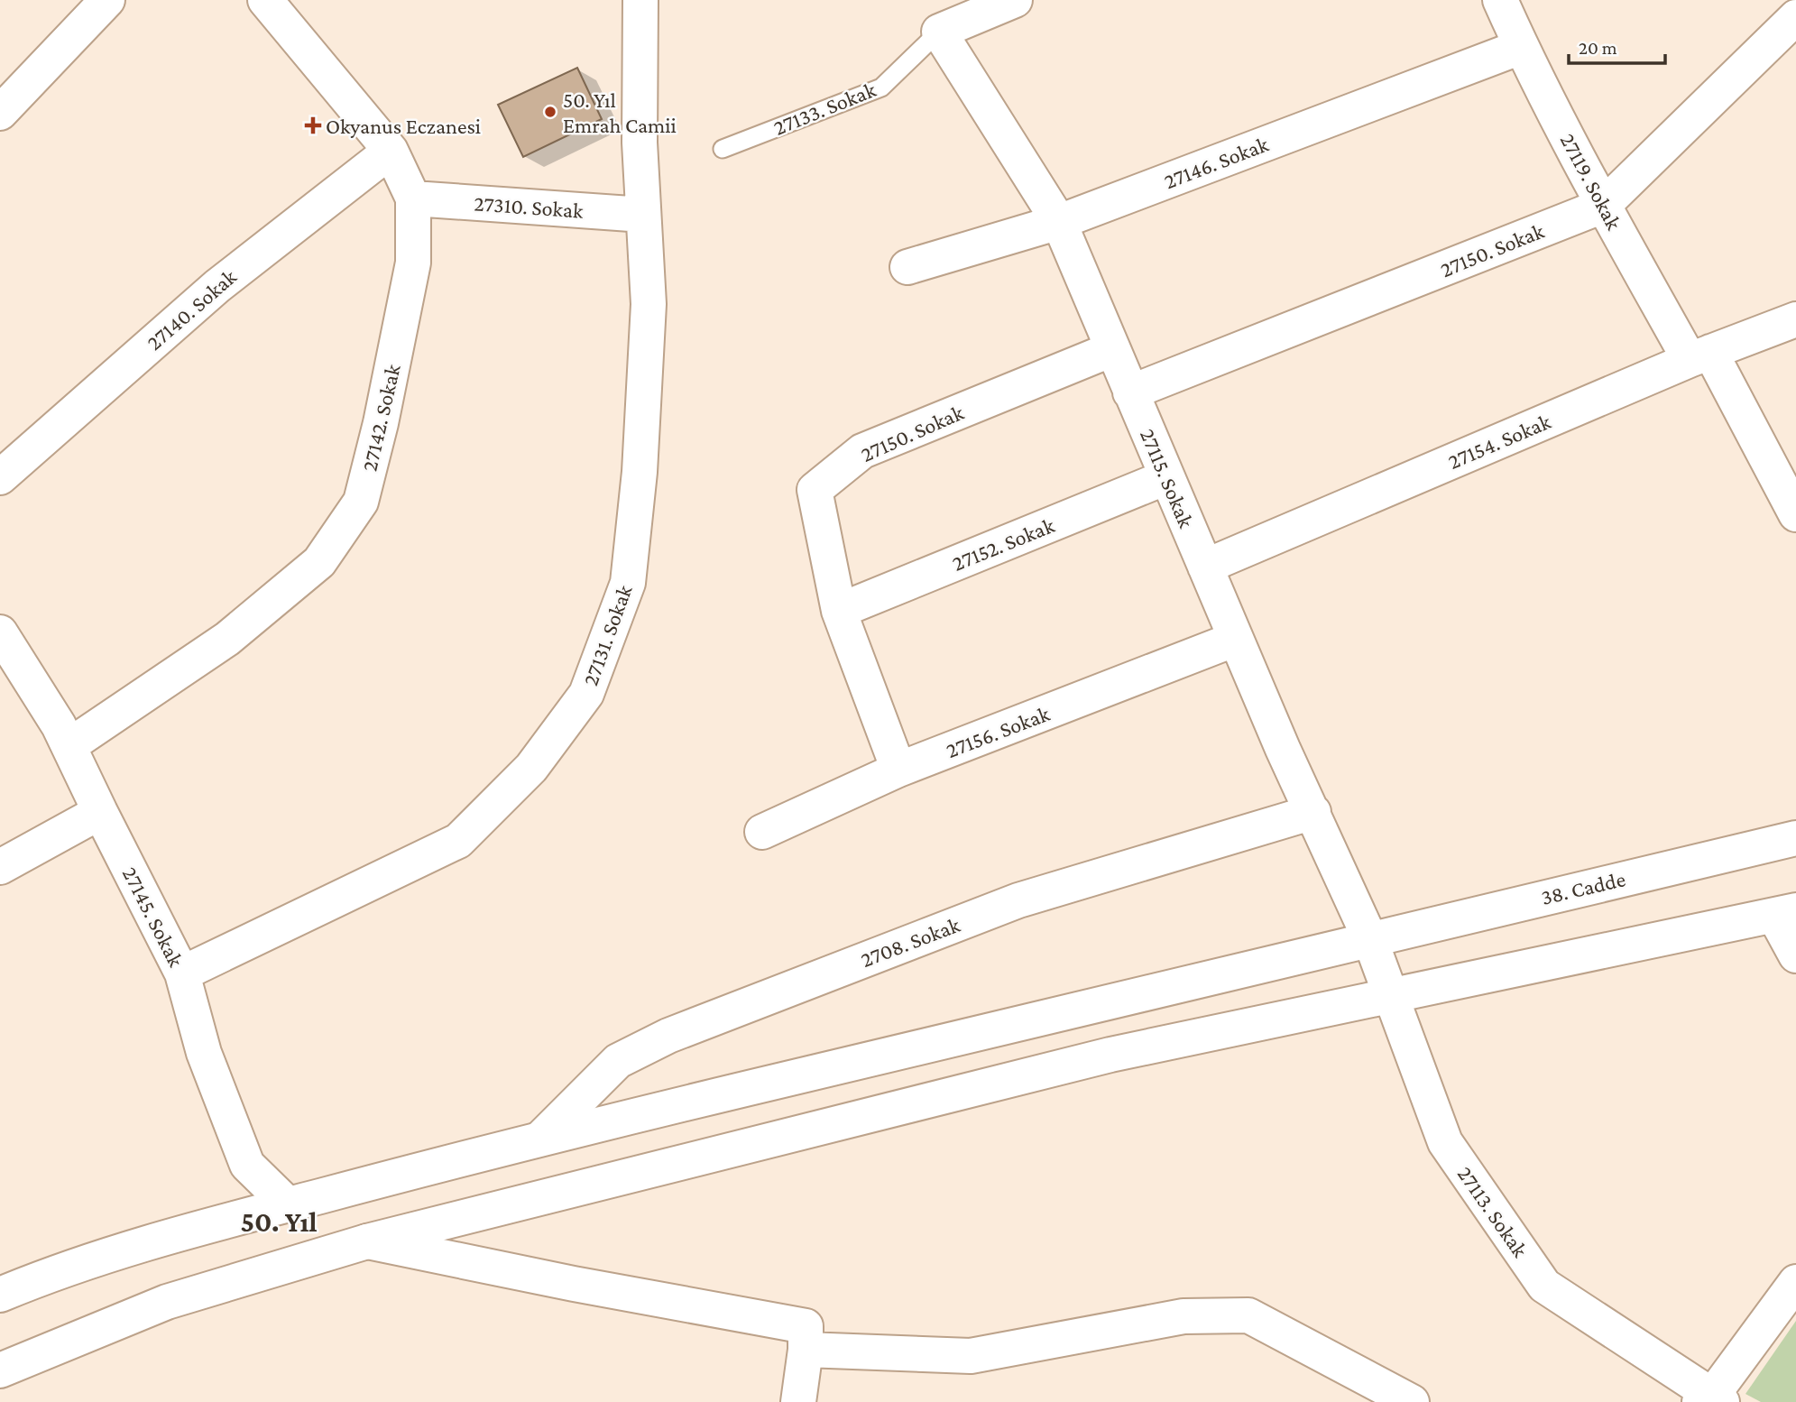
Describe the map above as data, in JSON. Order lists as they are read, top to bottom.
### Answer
{
  "streets": {
    "street": [
      "27133. Sokak",
      "27146. Sokak",
      "27119. Sokak",
      "27310. Sokak",
      "27150. Sokak",
      "27140. Sokak",
      "27142. Sokak",
      "27154. Sokak",
      "27115. Sokak",
      "27152. Sokak",
      "27131. Sokak",
      "27156. Sokak",
      "38. Cadde",
      "27145. Sokak",
      "2708. Sokak",
      "27113. Sokak"
    ]
  },
  "crossings": [
    ["27133. Sokak", "27115. Sokak"],
    ["27146. Sokak", "27119. Sokak"],
    ["27146. Sokak", "27115. Sokak"],
    ["27119. Sokak", "27150. Sokak"],
    ["27119. Sokak", "27154. Sokak"],
    ["27310. Sokak", "27142. Sokak"],
    ["27310. Sokak", "27131. Sokak"],
    ["27150. Sokak", "27115. Sokak"],
    ["27150. Sokak", "27152. Sokak"],
    ["27150. Sokak", "27156. Sokak"],
    ["27140. Sokak", "27142. Sokak"],
    ["27142. Sokak", "27145. Sokak"],
    ["27154. Sokak", "27115. Sokak"],
    ["27115. Sokak", "27152. Sokak"],
    ["27115. Sokak", "27156. Sokak"],
    ["27115. Sokak", "38. Cadde"],
    ["27115. Sokak", "2708. Sokak"],
    ["27115. Sokak", "27113. Sokak"],
    ["27131. Sokak", "27145. Sokak"],
    ["38. Cadde", "27145. Sokak"],
    ["38. Cadde", "2708. Sokak"],
    ["38. Cadde", "27113. Sokak"]
  ],
  "districts": ["50. Yıl"],
  "places": {
    "other": ["50. Yıl Emrah Camii"],
    "health": ["Okyanus Eczanesi"]
  },
  "scale_bar": "20 m"
}
